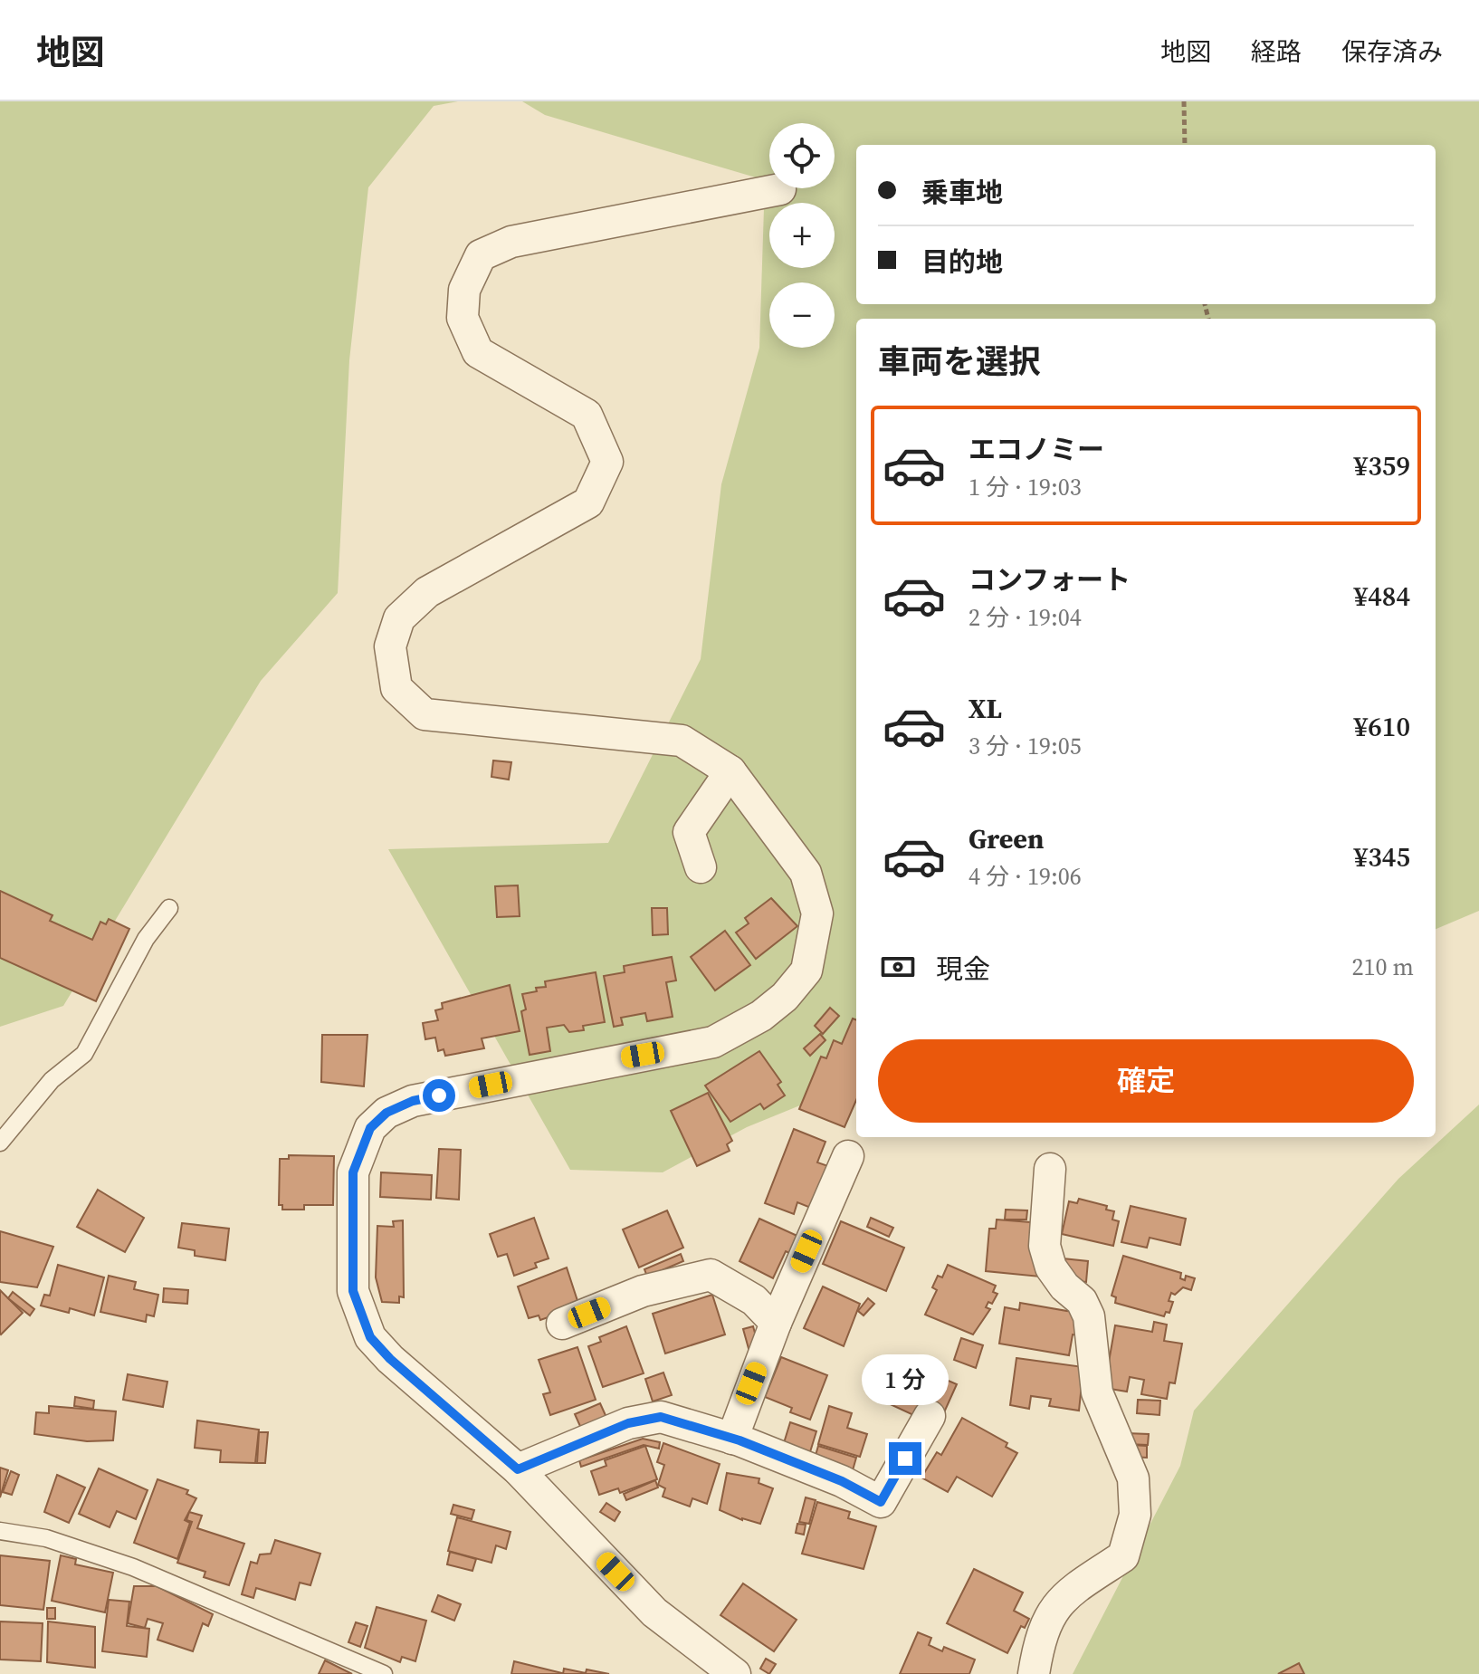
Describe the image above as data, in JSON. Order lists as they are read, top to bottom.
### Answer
{
  "page": {
    "header": "地図",
    "nav": ["地図", "経路", "保存済み"],
    "map_buttons": ["+", "−"],
    "banner": ["乗車地", "目的地"],
    "heading": "車両を選択",
    "list": [
      {
        "name": "エコノミー",
        "note": "1 分 · 19:03",
        "value": "¥359"
      },
      {
        "name": "コンフォート",
        "note": "2 分 · 19:04",
        "value": "¥484"
      },
      {
        "name": "XL",
        "note": "3 分 · 19:05",
        "value": "¥610"
      },
      {
        "name": "Green",
        "note": "4 分 · 19:06",
        "value": "¥345"
      }
    ],
    "pay": ["現金", "210 m"],
    "buttons": "確定",
    "bubble": "1 分"
  }
}
